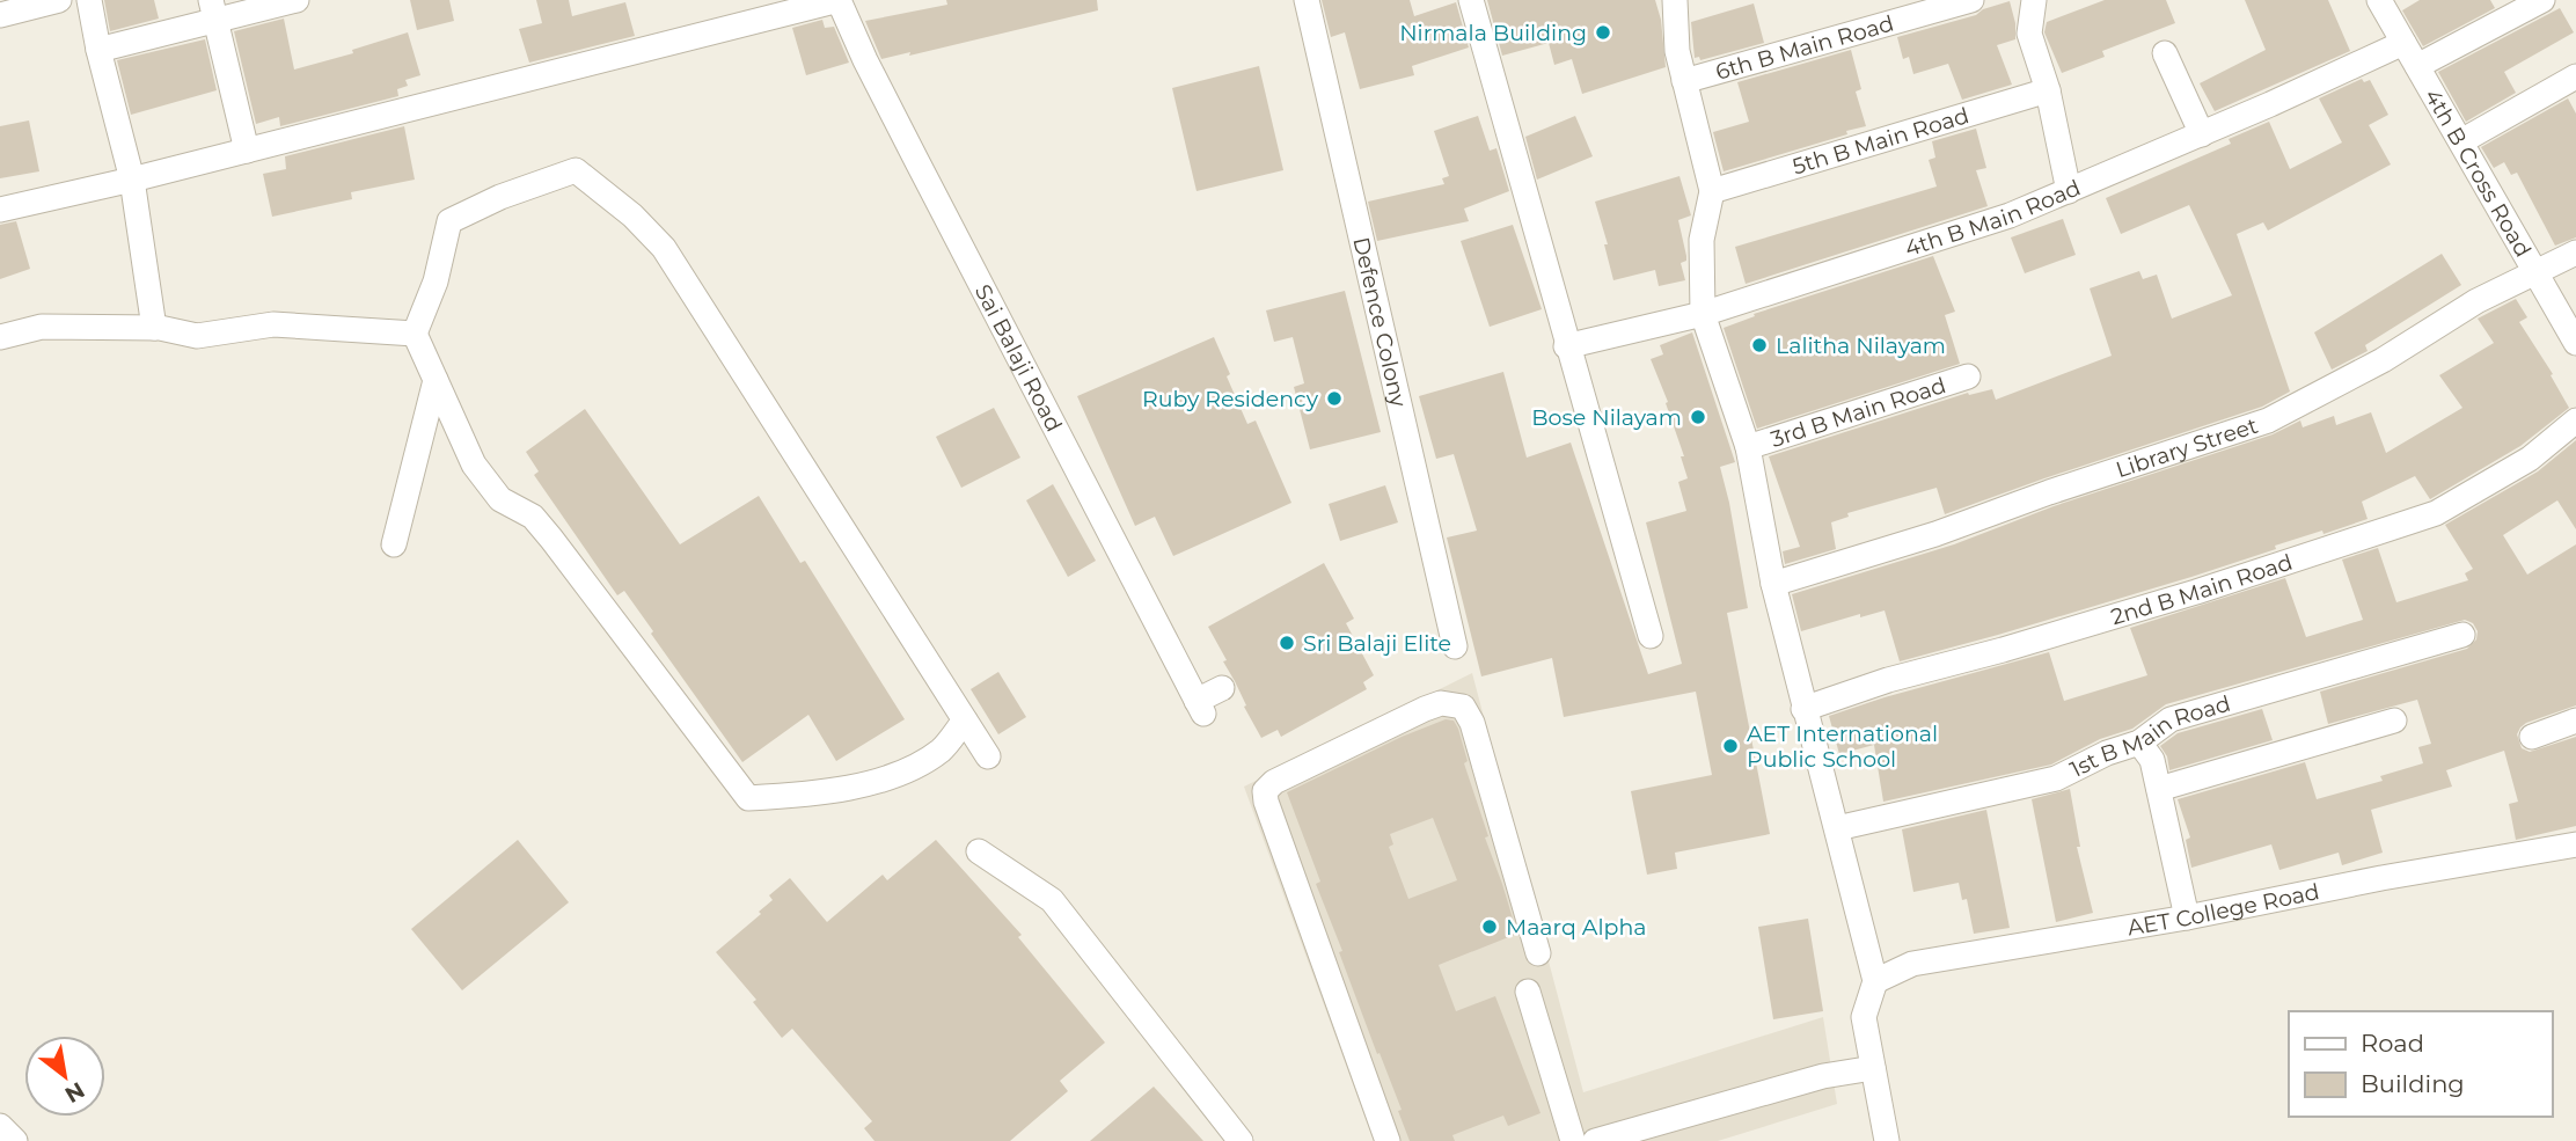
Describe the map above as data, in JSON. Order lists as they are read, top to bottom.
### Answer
{
  "streets": {
    "street": [
      "6th B Main Road",
      "5th B Main Road",
      "4th B Cross Road",
      "4th B Main Road",
      "Defence Colony",
      "Sai Balaji Road",
      "3rd B Main Road",
      "Library Street",
      "2nd B Main Road",
      "1st B Main Road",
      "AET College Road"
    ]
  },
  "crossings": [
    ["4th B Cross Road", "4th B Main Road"],
    ["4th B Cross Road", "Library Street"]
  ],
  "places": [
    "Nirmala Building",
    "Lalitha Nilayam",
    "Ruby Residency",
    "Bose Nilayam",
    "Sri Balaji Elite",
    "AET International Public School",
    "Maarq Alpha"
  ],
  "legend": ["Road", "Building"],
  "north": "bottom right"
}
